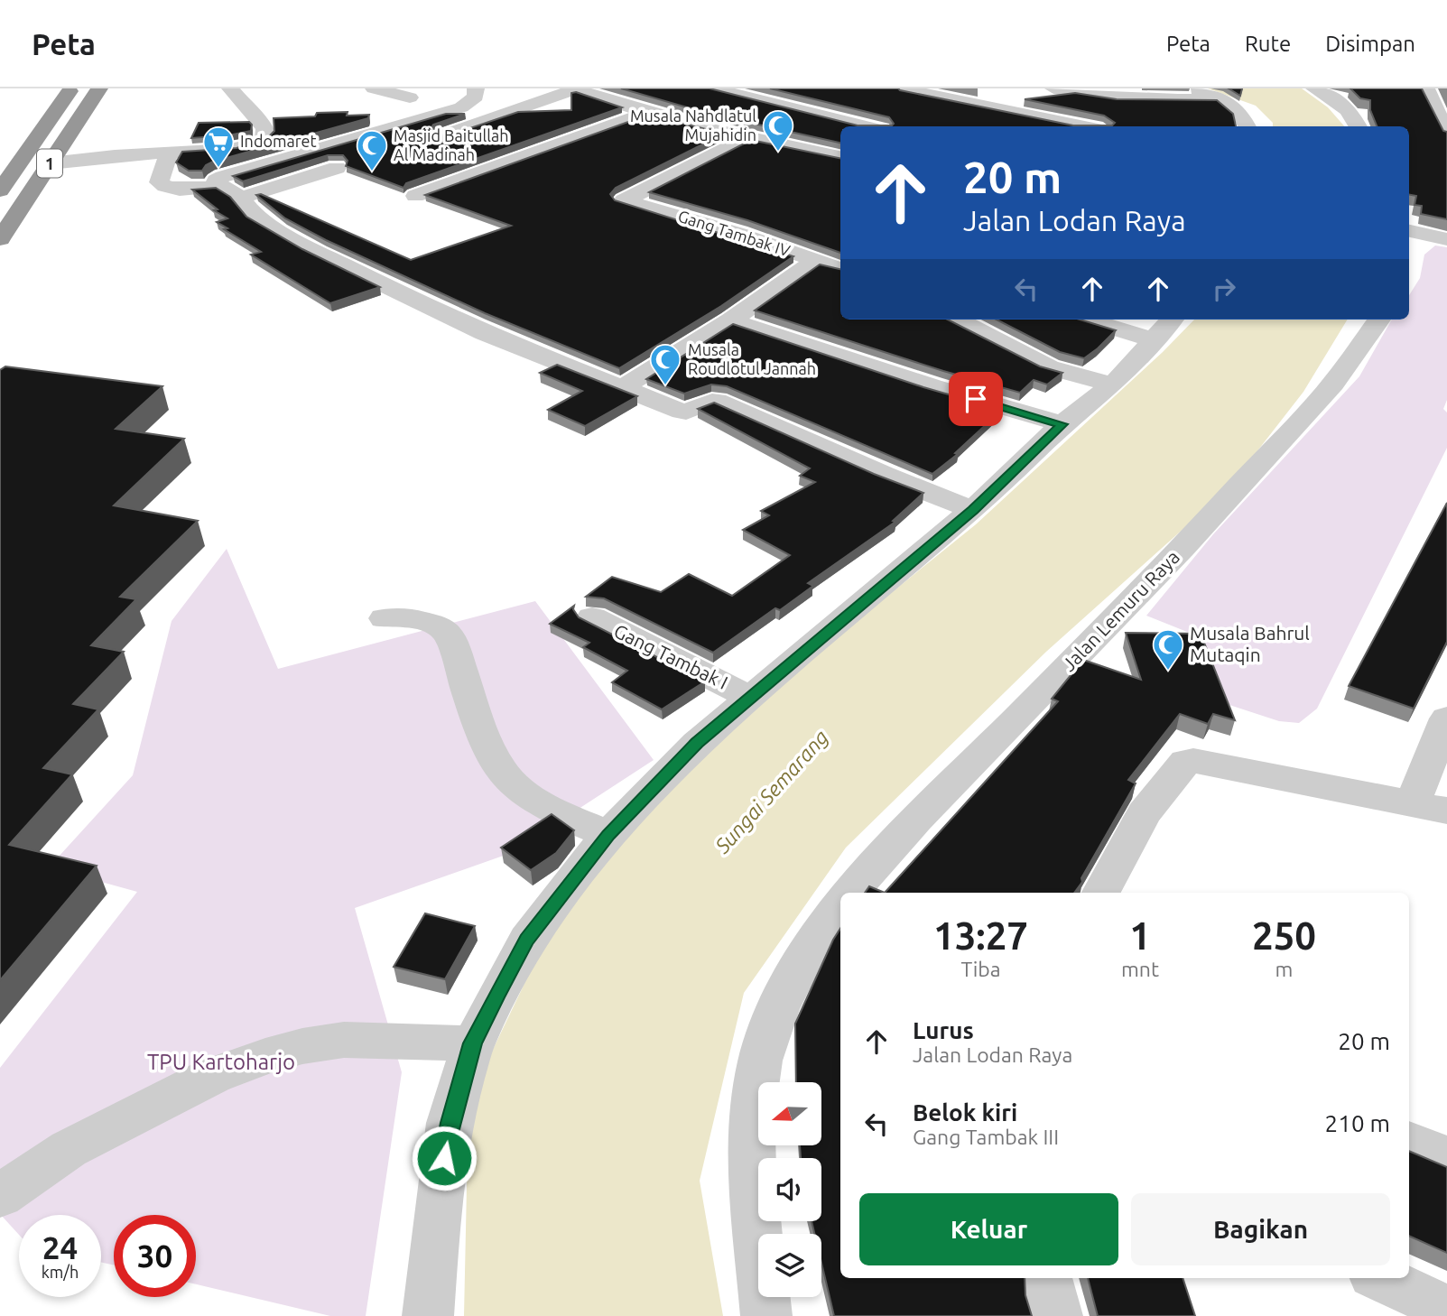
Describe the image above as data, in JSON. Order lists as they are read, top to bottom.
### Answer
{
  "streets": {
    "highway": ["1"],
    "street": ["Gang Tambak IV", "Jalan Lemuru Raya", "Gang Tambak I"]
  },
  "water": ["Sungai Semarang"],
  "parks": ["TPU Kartoharjo"],
  "places": {
    "mosque": [
      "Musala Nahdlatul Mujahidin",
      "Masjid Baitullah Al Madinah",
      "Musala Roudlotul Jannah",
      "Musala Bahrul Mutaqin"
    ],
    "supermarket": ["Indomaret"]
  },
  "north": "left",
  "page": {
    "header": "Peta",
    "nav": ["Peta", "Rute", "Disimpan"],
    "turn": ["20 m", "Jalan Lodan Raya"],
    "eta": [
      "13:27",
      "Tiba",
      "1",
      "mnt",
      "250",
      "m"
    ],
    "list": [
      {
        "name": "Lurus",
        "note": "Jalan Lodan Raya",
        "value": "20 m"
      },
      {
        "name": "Belok kiri",
        "note": "Gang Tambak III",
        "value": "210 m"
      }
    ],
    "buttons": ["Keluar", "Bagikan"],
    "speed": "24 km/h",
    "limit": "30"
  }
}
